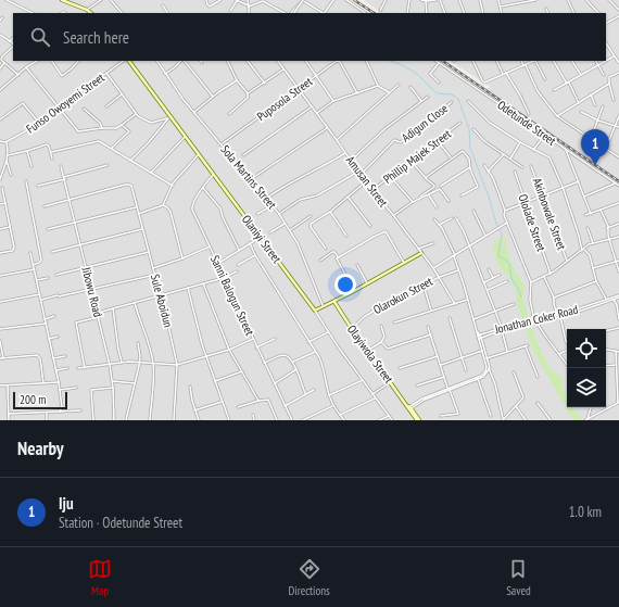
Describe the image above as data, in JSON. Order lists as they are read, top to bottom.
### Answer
{
  "streets": {
    "street": [
      "Puposola Street",
      "Funso Owoyemi Street",
      "Adigun Close",
      "Odetunde Street",
      "Phillip Majek Street",
      "Sola Martins Street",
      "Amusan Street",
      "Akinbowale Street",
      "Ololade Street",
      "Olaniyi Street",
      "Jibowu Road",
      "Sanni Balogun Street",
      "Olarokun Street",
      "Sule Aboidun",
      "Jonathan Coker Road",
      "Olayiwola Street"
    ]
  },
  "crossings": [
    ["Puposola Street", "Sola Martins Street"],
    ["Puposola Street", "Amusan Street"],
    ["Adigun Close", "Amusan Street"],
    ["Phillip Majek Street", "Amusan Street"],
    ["Amusan Street", "Olarokun Street"],
    ["Olaniyi Street", "Sanni Balogun Street"],
    ["Jibowu Road", "Sule Aboidun"],
    ["Olarokun Street", "Olayiwola Street"]
  ],
  "scale_bar": "200 m",
  "page": {
    "search": "Search here",
    "pins": "1",
    "scale": "200 m",
    "heading": "Nearby",
    "list": [
      {
        "mark": "1",
        "name": "Iju",
        "note": "Station · Odetunde Street",
        "value": "1.0 km"
      }
    ],
    "nav": ["Map", "Directions", "Saved"]
  }
}
